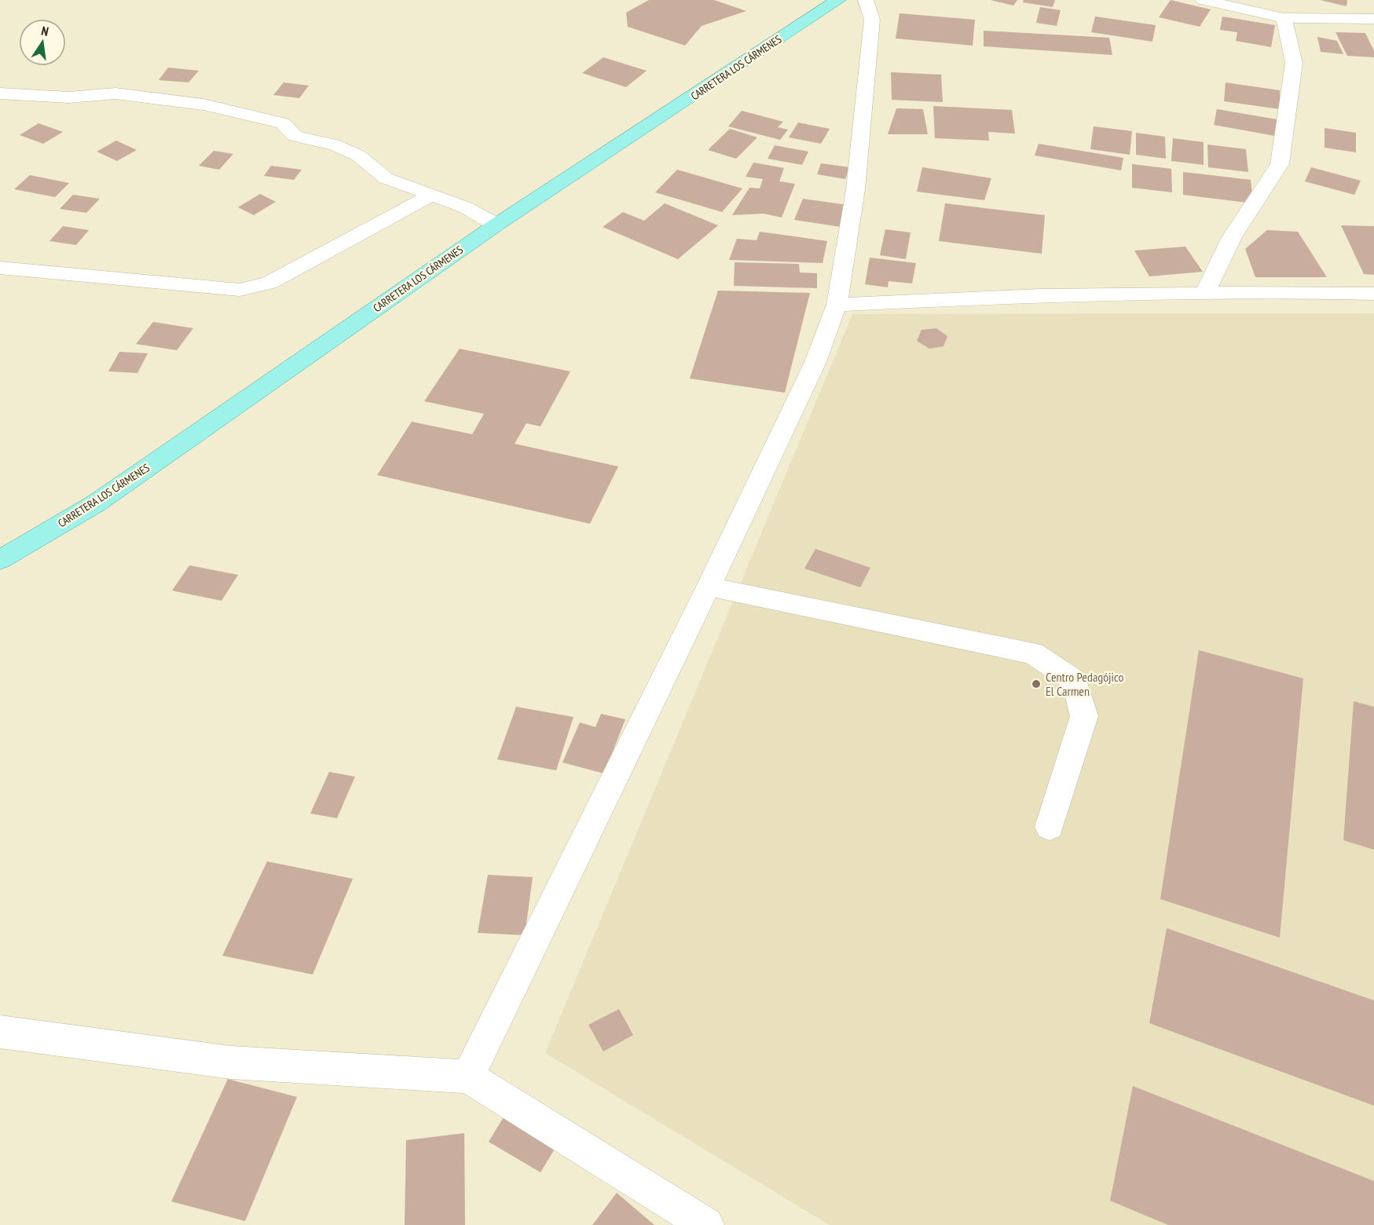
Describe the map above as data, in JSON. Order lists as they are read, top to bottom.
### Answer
{
  "streets": {
    "main road": ["CARRETERA LOS CÁRMENES"]
  },
  "places": ["Centro Pedagójico El Carmen"],
  "north": "top"
}
